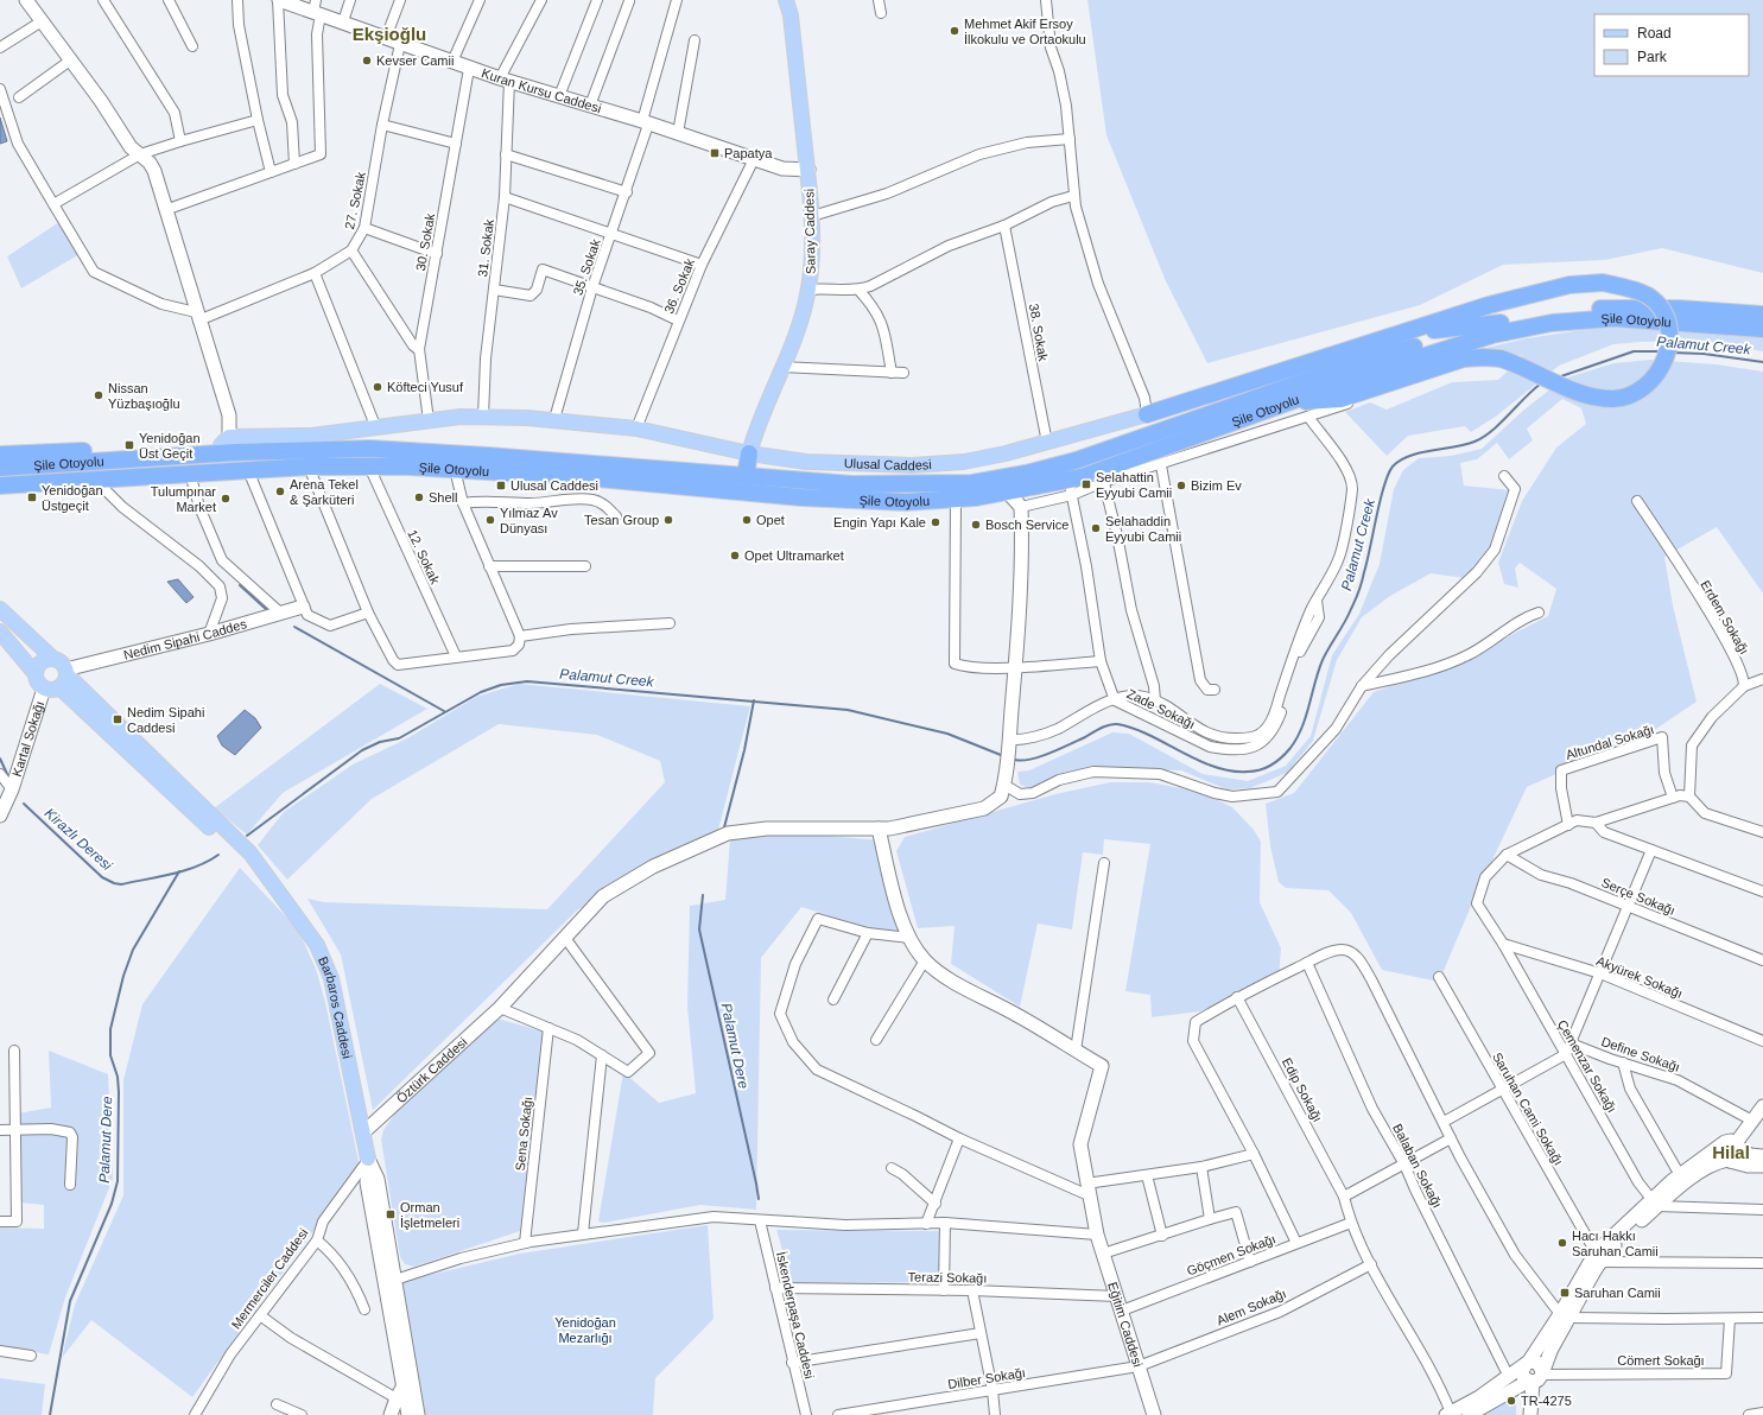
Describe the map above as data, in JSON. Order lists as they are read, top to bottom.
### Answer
{
  "streets": {
    "highway": ["Şile Otoyolu"],
    "main road": ["Saray Caddesi", "Ulusal Caddesi", "Barbaros Caddesi"],
    "street": [
      "Kuran Kursu Caddesi",
      "27. Sokak",
      "30. Sokak",
      "31. Sokak",
      "35. Sokak",
      "36. Sokak",
      "38. Sokak",
      "12. Sokak",
      "Erdem Sokağı",
      "Nedim Sipahi Caddes",
      "Zade Sokağı",
      "Kartal Sokağı",
      "Altundal Sokağı",
      "Serçe Sokağı",
      "Akyürek Sokağı",
      "Define Sokağı",
      "Çemenzar Sokağı",
      "Öztürk Caddesi",
      "Edip Sokağı",
      "Saruhan Cami Sokağı",
      "Sena Sokağı",
      "Balaban Sokağı",
      "Göçmen Sokağı",
      "Terazi Sokağı",
      "Mermerciler Caddesi",
      "Alem Sokağı",
      "İskenderpaşa Caddesi",
      "Eğitim Caddesi",
      "Cömert Sokağı",
      "Dilber Sokağı"
    ]
  },
  "crossings": [
    ["Kuran Kursu Caddesi", "27. Sokak"],
    ["Kuran Kursu Caddesi", "Saray Caddesi"],
    ["Kuran Kursu Caddesi", "30. Sokak"],
    ["Kuran Kursu Caddesi", "31. Sokak"],
    ["Kuran Kursu Caddesi", "35. Sokak"],
    ["Kuran Kursu Caddesi", "36. Sokak"],
    ["Saray Caddesi", "Ulusal Caddesi"],
    ["30. Sokak", "Ulusal Caddesi"],
    ["31. Sokak", "Ulusal Caddesi"],
    ["35. Sokak", "Ulusal Caddesi"],
    ["36. Sokak", "Ulusal Caddesi"],
    ["Şile Otoyolu", "12. Sokak"],
    ["Şile Otoyolu", "Zade Sokağı"],
    ["38. Sokak", "Ulusal Caddesi"],
    ["Nedim Sipahi Caddes", "Kartal Sokağı"],
    ["Nedim Sipahi Caddes", "Barbaros Caddesi"],
    ["Kartal Sokağı", "Barbaros Caddesi"],
    ["Akyürek Sokağı", "Çemenzar Sokağı"],
    ["Barbaros Caddesi", "Öztürk Caddesi"],
    ["Barbaros Caddesi", "Mermerciler Caddesi"],
    ["Edip Sokağı", "Göçmen Sokağı"],
    ["Edip Sokağı", "Alem Sokağı"],
    ["Göçmen Sokağı", "Eğitim Caddesi"],
    ["Terazi Sokağı", "İskenderpaşa Caddesi"],
    ["Terazi Sokağı", "Eğitim Caddesi"],
    ["Alem Sokağı", "Eğitim Caddesi"],
    ["Alem Sokağı", "Dilber Sokağı"],
    ["Eğitim Caddesi", "Dilber Sokağı"]
  ],
  "districts": ["Ekşioğlu", "Hilal"],
  "water": ["Palamut Creek", "Kirazlı Deresi", "Palamut Dere"],
  "parks": ["Yenidoğan Mezarlığı"],
  "places": {
    "other": [
      "Mehmet Akif Ersoy İlkokulu ve Ortaokulu",
      "Kevser Camii",
      "Köfteci Yusuf",
      "Nissan Yüzbaşıoğlu",
      "Bizim Ev",
      "Arena Tekel & Şarküteri",
      "Shell",
      "Tulumpınar Market",
      "Yılmaz Av Dünyası",
      "Tesan Group",
      "Opet",
      "Engin Yapı Kale",
      "Bosch Service",
      "Selahaddin Eyyubi Camii",
      "Opet Ultramarket",
      "Hacı Hakkı Saruhan Camii",
      "TR-4275"
    ],
    "transit": [
      "Papatya",
      "Yenidoğan Üst Geçit",
      "Selahattin Eyyubi Camii",
      "Ulusal Caddesi",
      "Yenidoğan Üstgeçit",
      "Nedim Sipahi Caddesi",
      "Orman İşletmeleri",
      "Saruhan Camii"
    ]
  },
  "legend": ["Road", "Park"]
}
